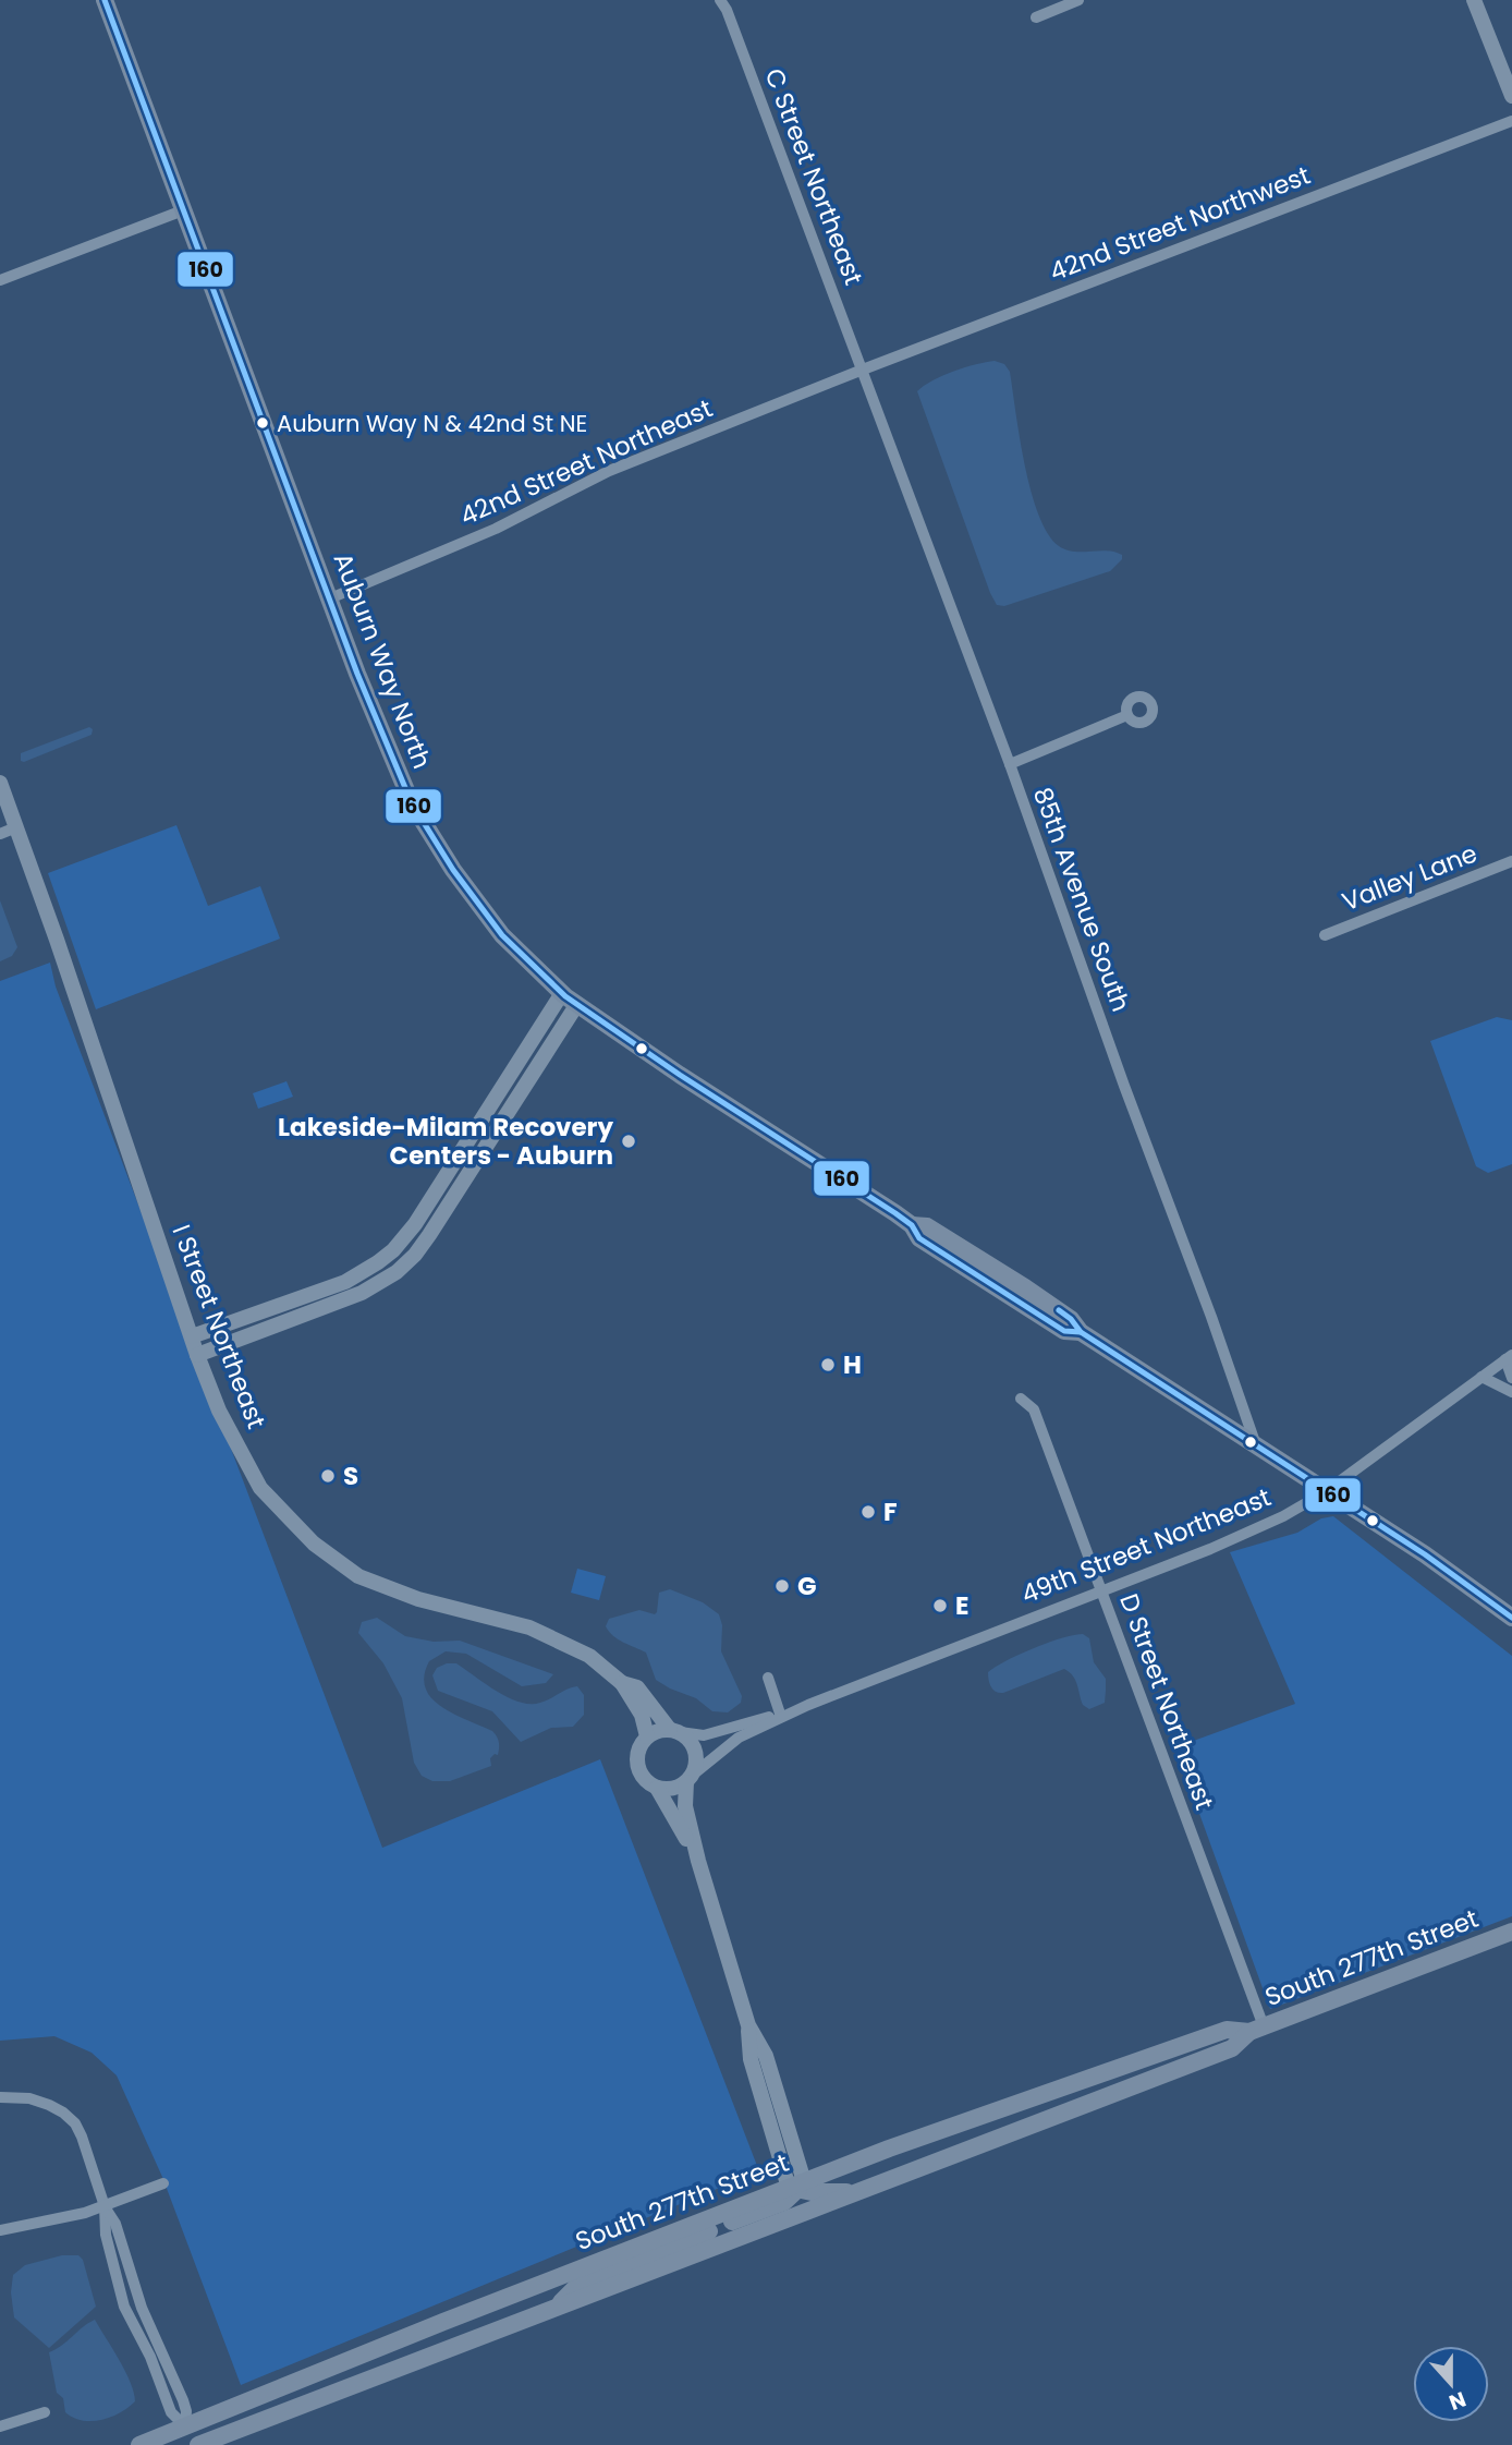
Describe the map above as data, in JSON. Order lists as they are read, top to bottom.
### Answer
{
  "streets": {
    "main road": ["Auburn Way North", "South 277th Street"],
    "street": [
      "C Street Northeast",
      "42nd Street Northwest",
      "42nd Street Northeast",
      "Valley Lane",
      "85th Avenue South",
      "I Street Northeast",
      "49th Street Northeast",
      "D Street Northeast"
    ]
  },
  "crossings": [
    ["C Street Northeast", "42nd Street Northwest"],
    ["C Street Northeast", "42nd Street Northeast"],
    ["C Street Northeast", "85th Avenue South"],
    ["42nd Street Northwest", "42nd Street Northeast"],
    ["42nd Street Northwest", "85th Avenue South"],
    ["42nd Street Northeast", "Auburn Way North"],
    ["42nd Street Northeast", "85th Avenue South"],
    ["Auburn Way North", "85th Avenue South"],
    ["Auburn Way North", "49th Street Northeast"],
    ["I Street Northeast", "49th Street Northeast"],
    ["49th Street Northeast", "D Street Northeast"],
    ["D Street Northeast", "South 277th Street"]
  ],
  "places": [
    "Auburn Way N & 42nd St NE",
    "Lakeside-Milam Recovery Centers - Auburn",
    "H",
    "S",
    "F",
    "G",
    "E"
  ],
  "lines": ["transit line 160"],
  "north": "bottom"
}
